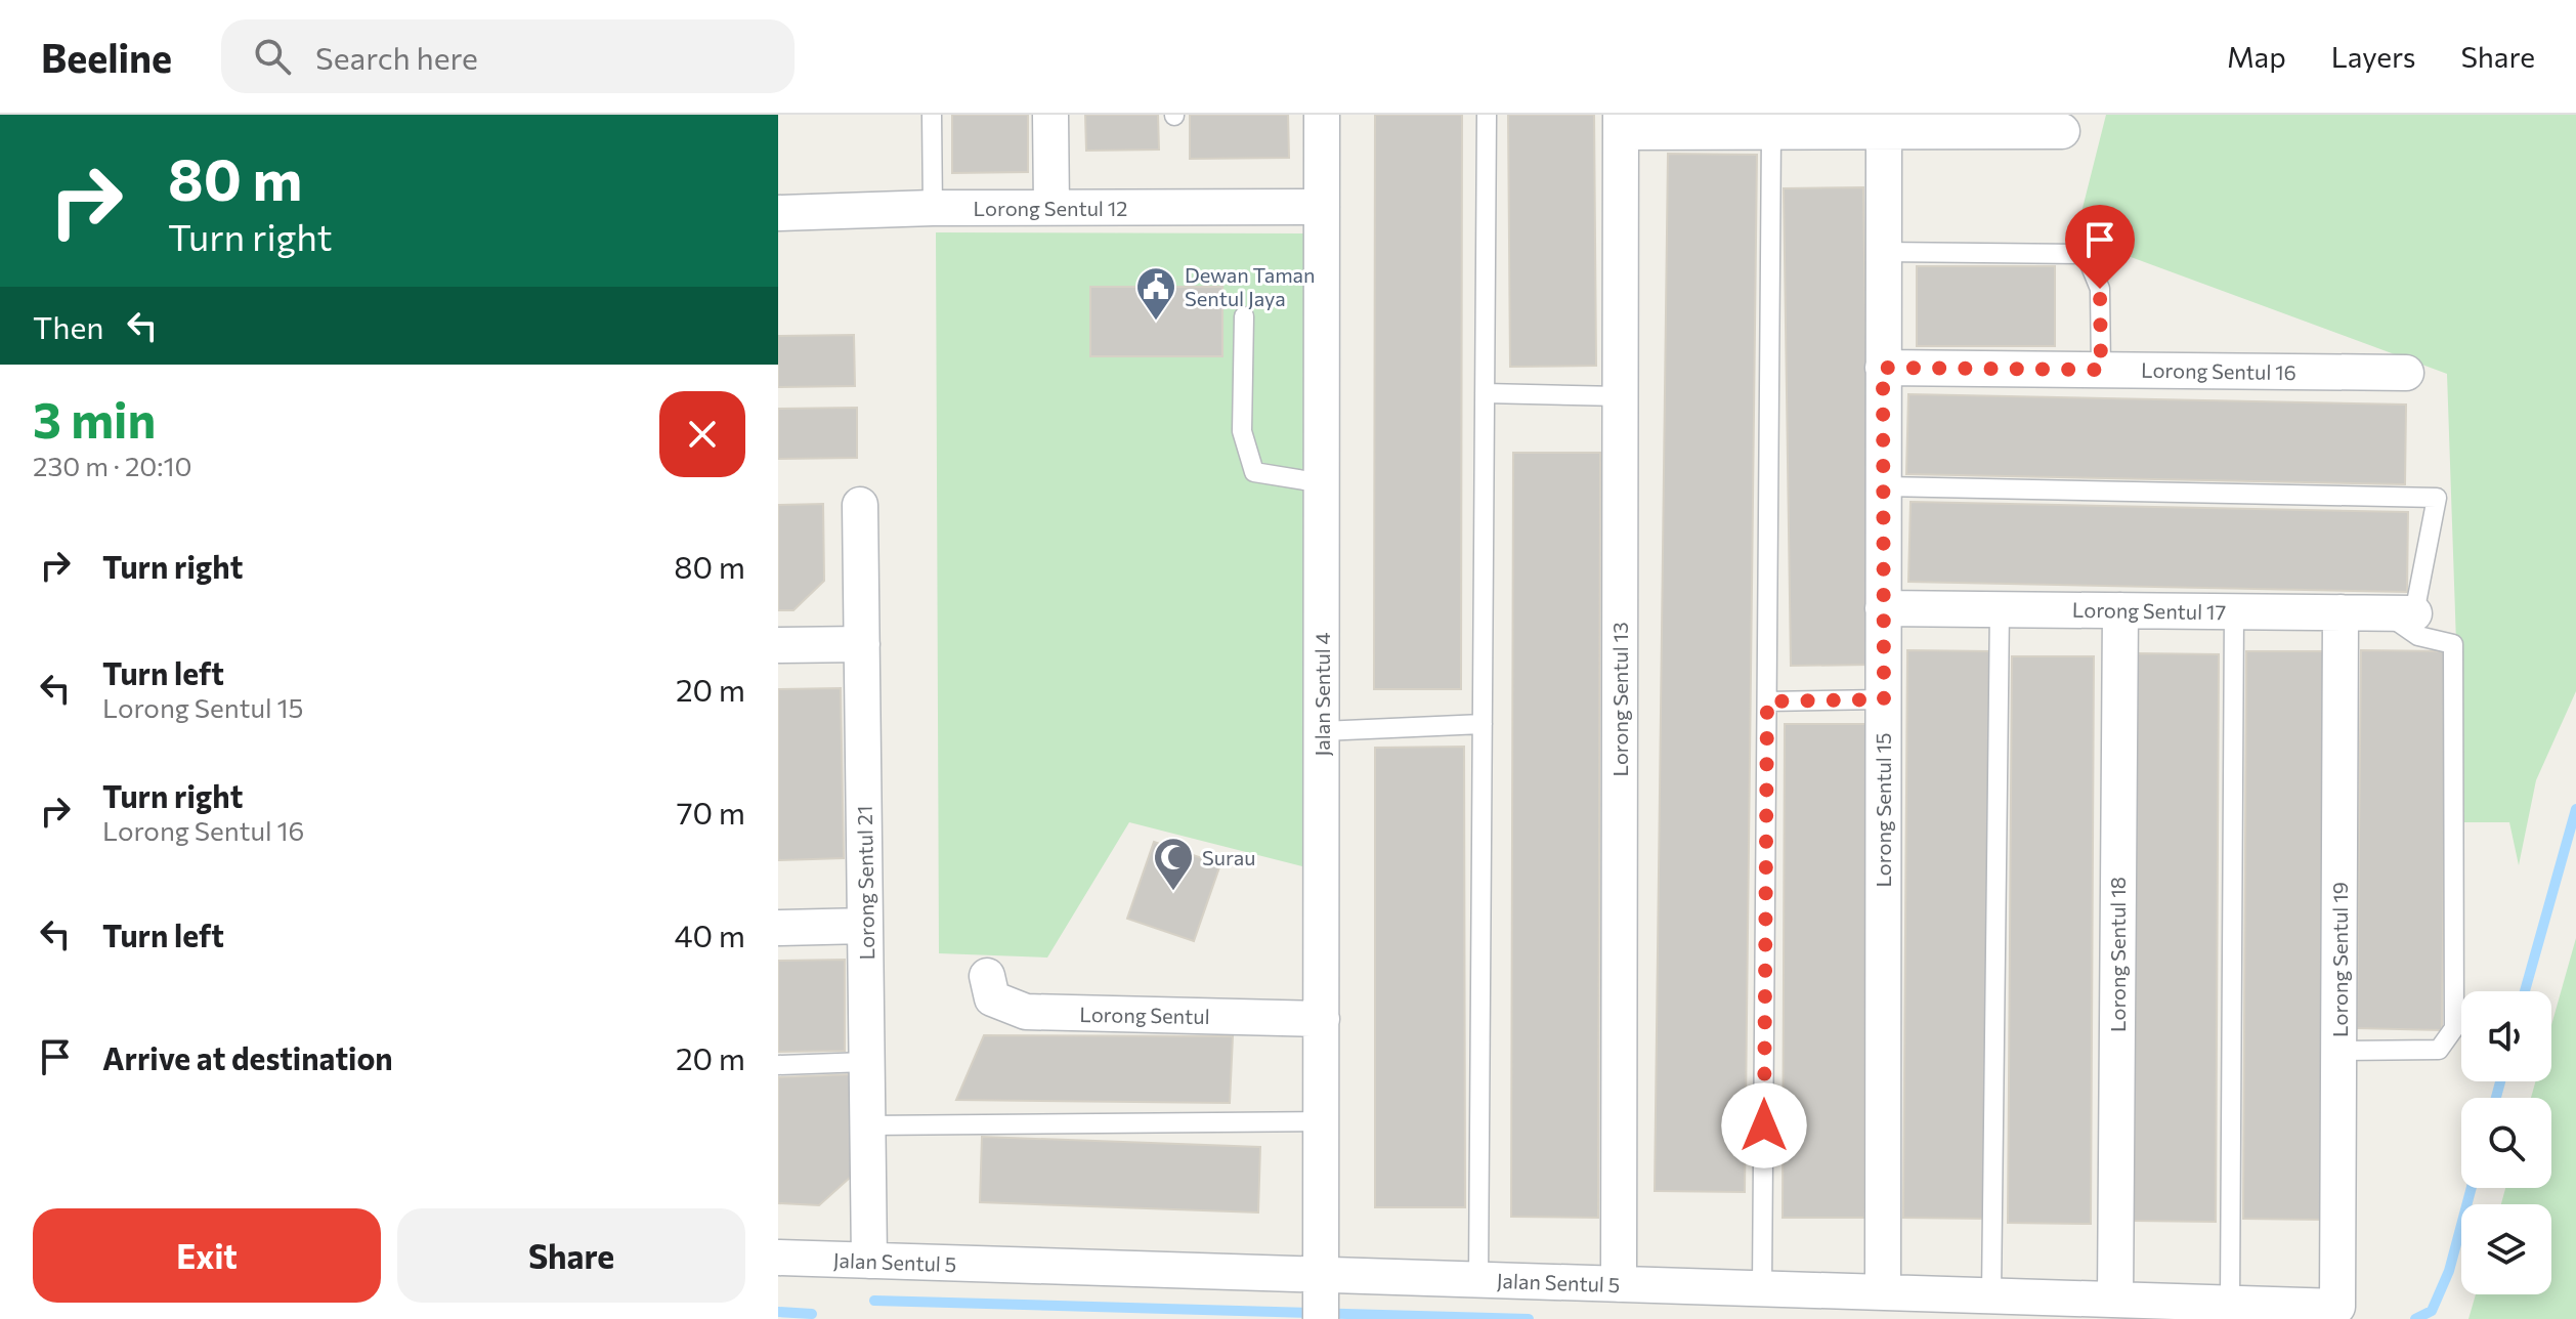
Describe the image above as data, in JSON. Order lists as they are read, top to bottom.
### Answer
{
  "streets": {
    "street": [
      "Lorong Sentul 12",
      "Lorong Sentul 16",
      "Lorong Sentul 17",
      "Jalan Sentul 4",
      "Lorong Sentul 13",
      "Lorong Sentul 15",
      "Lorong Sentul 21",
      "Lorong Sentul 18",
      "Lorong Sentul 19",
      "Lorong Sentul",
      "Jalan Sentul 5"
    ]
  },
  "crossings": [
    ["Lorong Sentul 12", "Jalan Sentul 4"],
    ["Lorong Sentul 16", "Lorong Sentul 15"],
    ["Lorong Sentul 17", "Lorong Sentul 15"],
    ["Lorong Sentul 17", "Lorong Sentul 18"],
    ["Lorong Sentul 17", "Lorong Sentul 19"],
    ["Jalan Sentul 4", "Lorong Sentul"],
    ["Jalan Sentul 4", "Jalan Sentul 5"],
    ["Lorong Sentul 13", "Jalan Sentul 5"],
    ["Lorong Sentul 15", "Jalan Sentul 5"],
    ["Lorong Sentul 21", "Jalan Sentul 5"],
    ["Lorong Sentul 18", "Jalan Sentul 5"],
    ["Lorong Sentul 19", "Jalan Sentul 5"]
  ],
  "places": {
    "public building": ["Dewan Taman Sentul Jaya"],
    "mosque": ["Surau"]
  },
  "page": {
    "header": "Beeline",
    "search": "Search here",
    "nav": ["Map", "Layers", "Share"],
    "turn": ["80 m", "Turn right"],
    "then": "Then",
    "heading": ["3 min", "230 m · 20:10"],
    "list": [
      {
        "name": "Turn right",
        "value": "80 m"
      },
      {
        "name": "Turn left",
        "note": "Lorong Sentul 15",
        "value": "20 m"
      },
      {
        "name": "Turn right",
        "note": "Lorong Sentul 16",
        "value": "70 m"
      },
      {
        "name": "Turn left",
        "value": "40 m"
      },
      {
        "name": "Arrive at destination",
        "value": "20 m"
      }
    ],
    "buttons": ["Exit", "Share"]
  }
}
